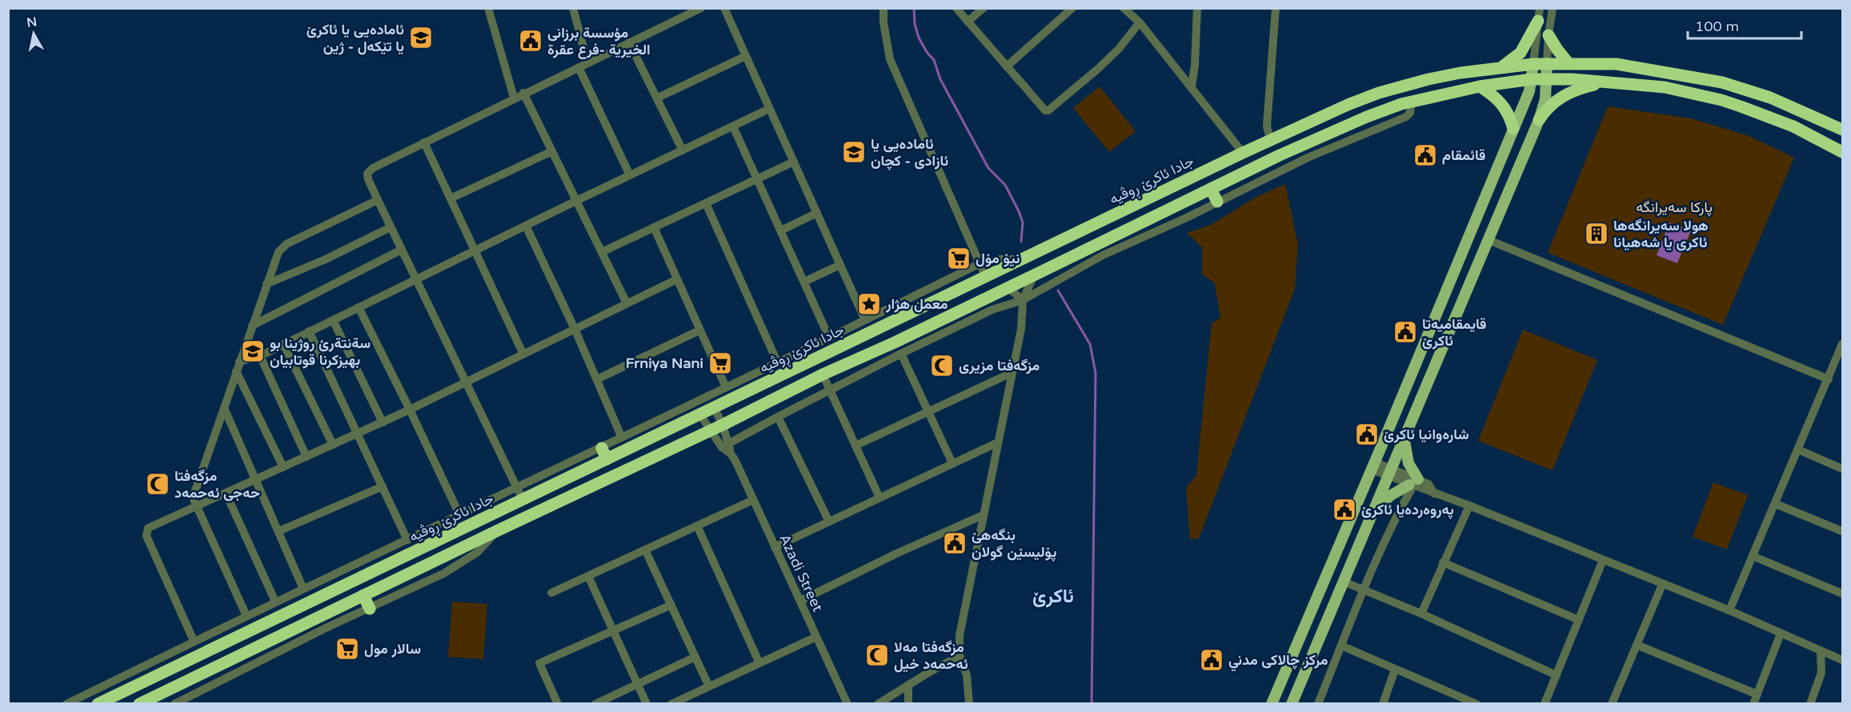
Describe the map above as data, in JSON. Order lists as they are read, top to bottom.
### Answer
{
  "streets": {
    "highway": ["جادا ئاکرێ ڕوڤیە"],
    "street": ["Azadi Street"]
  },
  "crossings": [
    ["جادا ئاکرێ ڕوڤیە", "Azadi Street"]
  ],
  "districts": ["ئاکرێ"],
  "parks": ["پارکا سەیرانگه"],
  "places": {
    "school or university": ["ئامادەیی یا ئاکرێ یا تێکەل - ژین", "ئامادەیی یا ئازادی - کچان", "سةنتةرئ روژينا بو بهيزكرنا قوتابيان"],
    "public building": [
      "مؤسسة برزانى الخيرية -فرع عقرة",
      "قائمقام",
      "قایمقامیەتا ئاکرێ",
      "شارەوانیا ئاکرێ",
      "پەروەردەیا ئاكرێ",
      "بنگە‌ھێ پۆلیسێن گولان",
      "مركز چالاکى مدني"
    ],
    "building": ["هولا سەیرانگەها ئاکری یا شەهیانا"],
    "supermarket": ["نیۆ مۆل", "Frniya Nani", "سالار مول"],
    "place": ["معمل هژار"],
    "mosque": ["مزگەفتا مزیری", "مزگەفتا حەجی ئەحمەد", "مزگەفتا مەلا ئەحمەد خیل"]
  },
  "scale_bar": "100 m",
  "north": "top"
}
